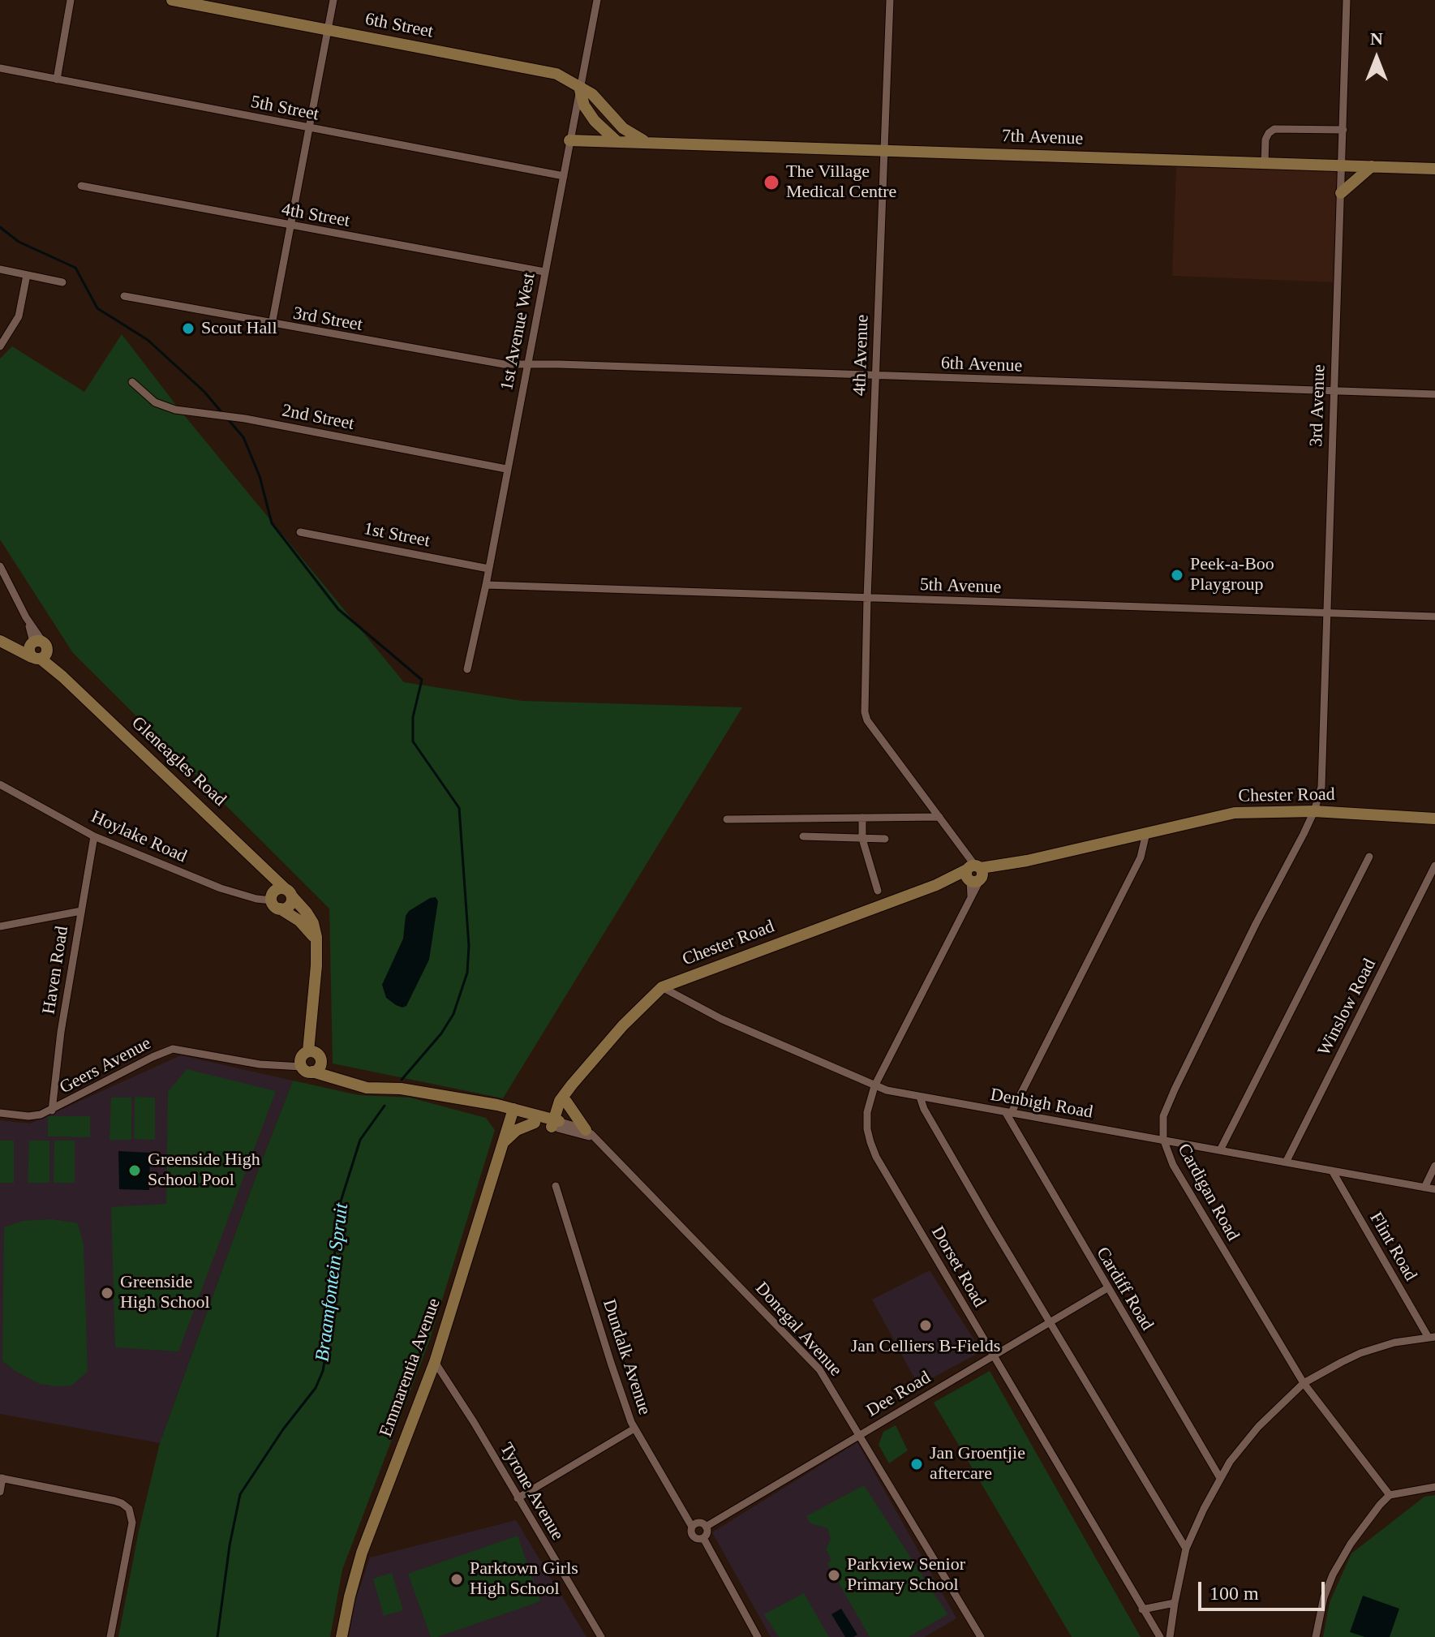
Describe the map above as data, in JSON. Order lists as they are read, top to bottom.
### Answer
{
  "streets": {
    "street": [
      "6th Street",
      "5th Street",
      "7th Avenue",
      "4th Street",
      "3rd Street",
      "1st Avenue West",
      "4th Avenue",
      "6th Avenue",
      "3rd Avenue",
      "2nd Street",
      "1st Street",
      "5th Avenue",
      "Gleneagles Road",
      "Chester Road",
      "Hoylake Road",
      "Haven Road",
      "Winslow Road",
      "Geers Avenue",
      "Denbigh Road",
      "Cardigan Road",
      "Flint Road",
      "Dorset Road",
      "Cardiff Road",
      "Donegal Avenue",
      "Dundalk Avenue",
      "Emmarentia Avenue",
      "Dee Road",
      "Tyrone Avenue"
    ]
  },
  "crossings": [
    ["6th Street", "1st Avenue West"],
    ["5th Street", "1st Avenue West"],
    ["7th Avenue", "1st Avenue West"],
    ["7th Avenue", "4th Avenue"],
    ["7th Avenue", "3rd Avenue"],
    ["4th Street", "1st Avenue West"],
    ["3rd Street", "1st Avenue West"],
    ["3rd Street", "6th Avenue"],
    ["1st Avenue West", "6th Avenue"],
    ["1st Avenue West", "2nd Street"],
    ["1st Avenue West", "1st Street"],
    ["1st Avenue West", "5th Avenue"],
    ["4th Avenue", "6th Avenue"],
    ["4th Avenue", "5th Avenue"],
    ["6th Avenue", "3rd Avenue"],
    ["3rd Avenue", "5th Avenue"],
    ["3rd Avenue", "Chester Road"],
    ["3rd Avenue", "Cardigan Road"],
    ["Gleneagles Road", "Geers Avenue"],
    ["Chester Road", "Denbigh Road"],
    ["Chester Road", "Cardigan Road"],
    ["Chester Road", "Dorset Road"],
    ["Chester Road", "Donegal Avenue"],
    ["Hoylake Road", "Haven Road"],
    ["Haven Road", "Geers Avenue"],
    ["Winslow Road", "Denbigh Road"],
    ["Denbigh Road", "Cardigan Road"],
    ["Denbigh Road", "Flint Road"],
    ["Denbigh Road", "Dorset Road"],
    ["Denbigh Road", "Cardiff Road"],
    ["Dorset Road", "Dee Road"],
    ["Cardiff Road", "Dee Road"],
    ["Donegal Avenue", "Dee Road"],
    ["Dundalk Avenue", "Dee Road"],
    ["Emmarentia Avenue", "Tyrone Avenue"]
  ],
  "water": ["Braamfontein Spruit"],
  "places": [
    "The Village Medical Centre",
    "Scout Hall",
    "Peek-a-Boo Playgroup",
    "Greenside High School Pool",
    "Greenside High School",
    "Jan Celliers B-Fields",
    "Jan Groentjie aftercare",
    "Parkview Senior Primary School",
    "Parktown Girls High School"
  ],
  "scale_bar": "100 m",
  "north": "top"
}
